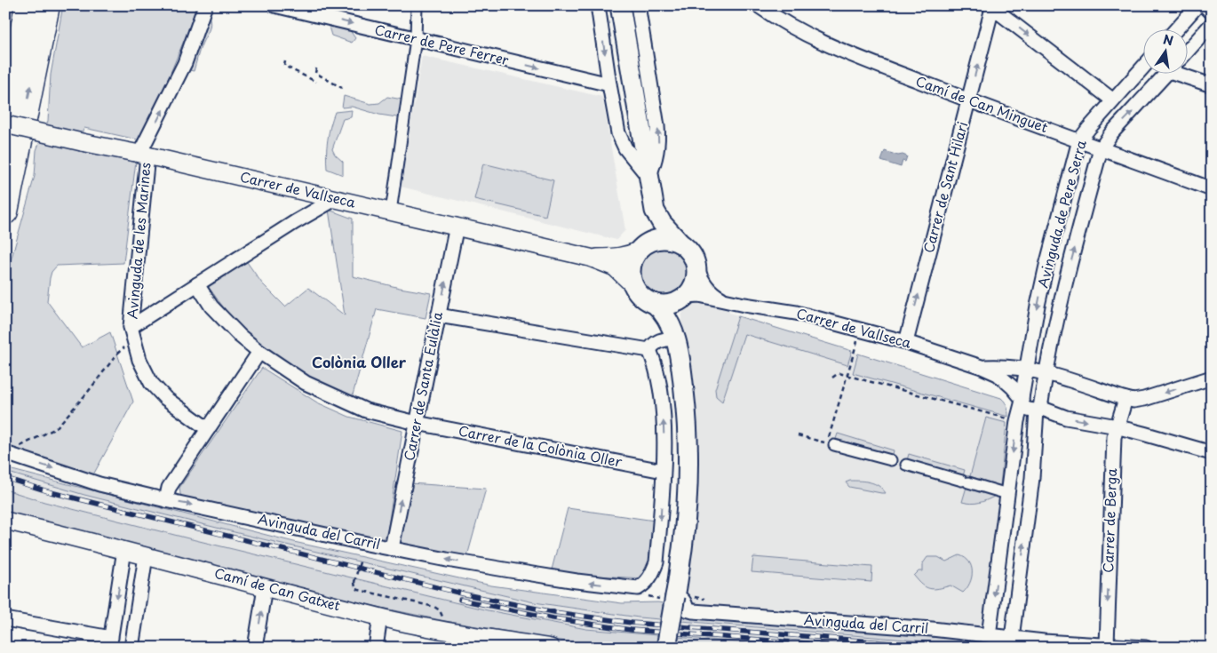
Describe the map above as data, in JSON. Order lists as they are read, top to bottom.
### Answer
{
  "streets": {
    "street": [
      "Carrer de Pere Ferrer",
      "Camí de Can Minguet",
      "Carrer de Sant Hilari",
      "Carrer de Vallseca",
      "Avinguda de Pere Serra",
      "Avinguda de les Marines",
      "Carrer de Santa Eulàlia",
      "Carrer de la Colònia Oller",
      "Carrer de Berga",
      "Avinguda del Carril",
      "Camí de Can Gatxet"
    ]
  },
  "crossings": [
    ["Camí de Can Minguet", "Carrer de Sant Hilari"],
    ["Camí de Can Minguet", "Avinguda de Pere Serra"],
    ["Carrer de Sant Hilari", "Carrer de Vallseca"],
    ["Carrer de Vallseca", "Avinguda de Pere Serra"],
    ["Carrer de Vallseca", "Avinguda de les Marines"],
    ["Carrer de Vallseca", "Carrer de Santa Eulàlia"],
    ["Carrer de Vallseca", "Carrer de Berga"],
    ["Carrer de Santa Eulàlia", "Carrer de la Colònia Oller"],
    ["Carrer de Santa Eulàlia", "Avinguda del Carril"],
    ["Carrer de la Colònia Oller", "Avinguda del Carril"],
    ["Carrer de Berga", "Avinguda del Carril"]
  ],
  "one_way": ["Carrer de Pere Ferrer", "Carrer de Sant Hilari", "Carrer de Santa Eulàlia"],
  "districts": ["Colònia Oller"],
  "north": "top"
}
